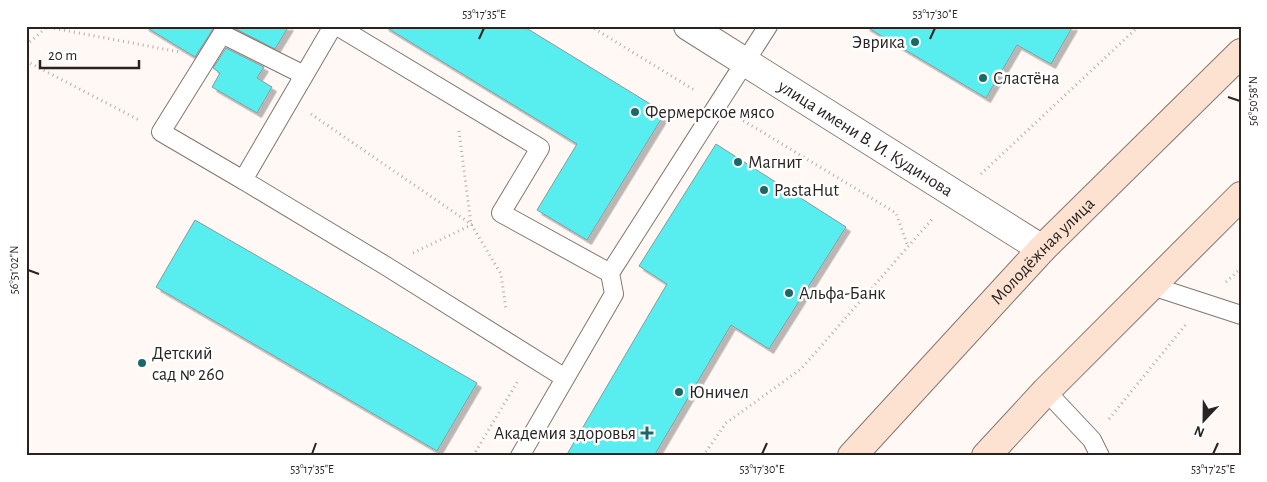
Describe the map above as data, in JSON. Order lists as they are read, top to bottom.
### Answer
{
  "streets": {
    "main road": ["Молодёжная улица"],
    "street": ["улица имени В. И. Кудинова"]
  },
  "crossings": [
    ["улица имени В. И. Кудинова", "Молодёжная улица"]
  ],
  "places": {
    "other": [
      "Эврика",
      "Сластёна",
      "Фермерское мясо",
      "Магнит",
      "PastaHut",
      "Альфа-Банк",
      "Детский сад № 260",
      "Юничел"
    ],
    "health": ["Академия здоровья"]
  },
  "scale_bar": "20 m",
  "north": "bottom",
  "coordinates": [
    "53°17'35\"E",
    "53°17'30\"E",
    "56°50'58\"N",
    "56°51'02\"N",
    "53°17'25\"E"
  ]
}
